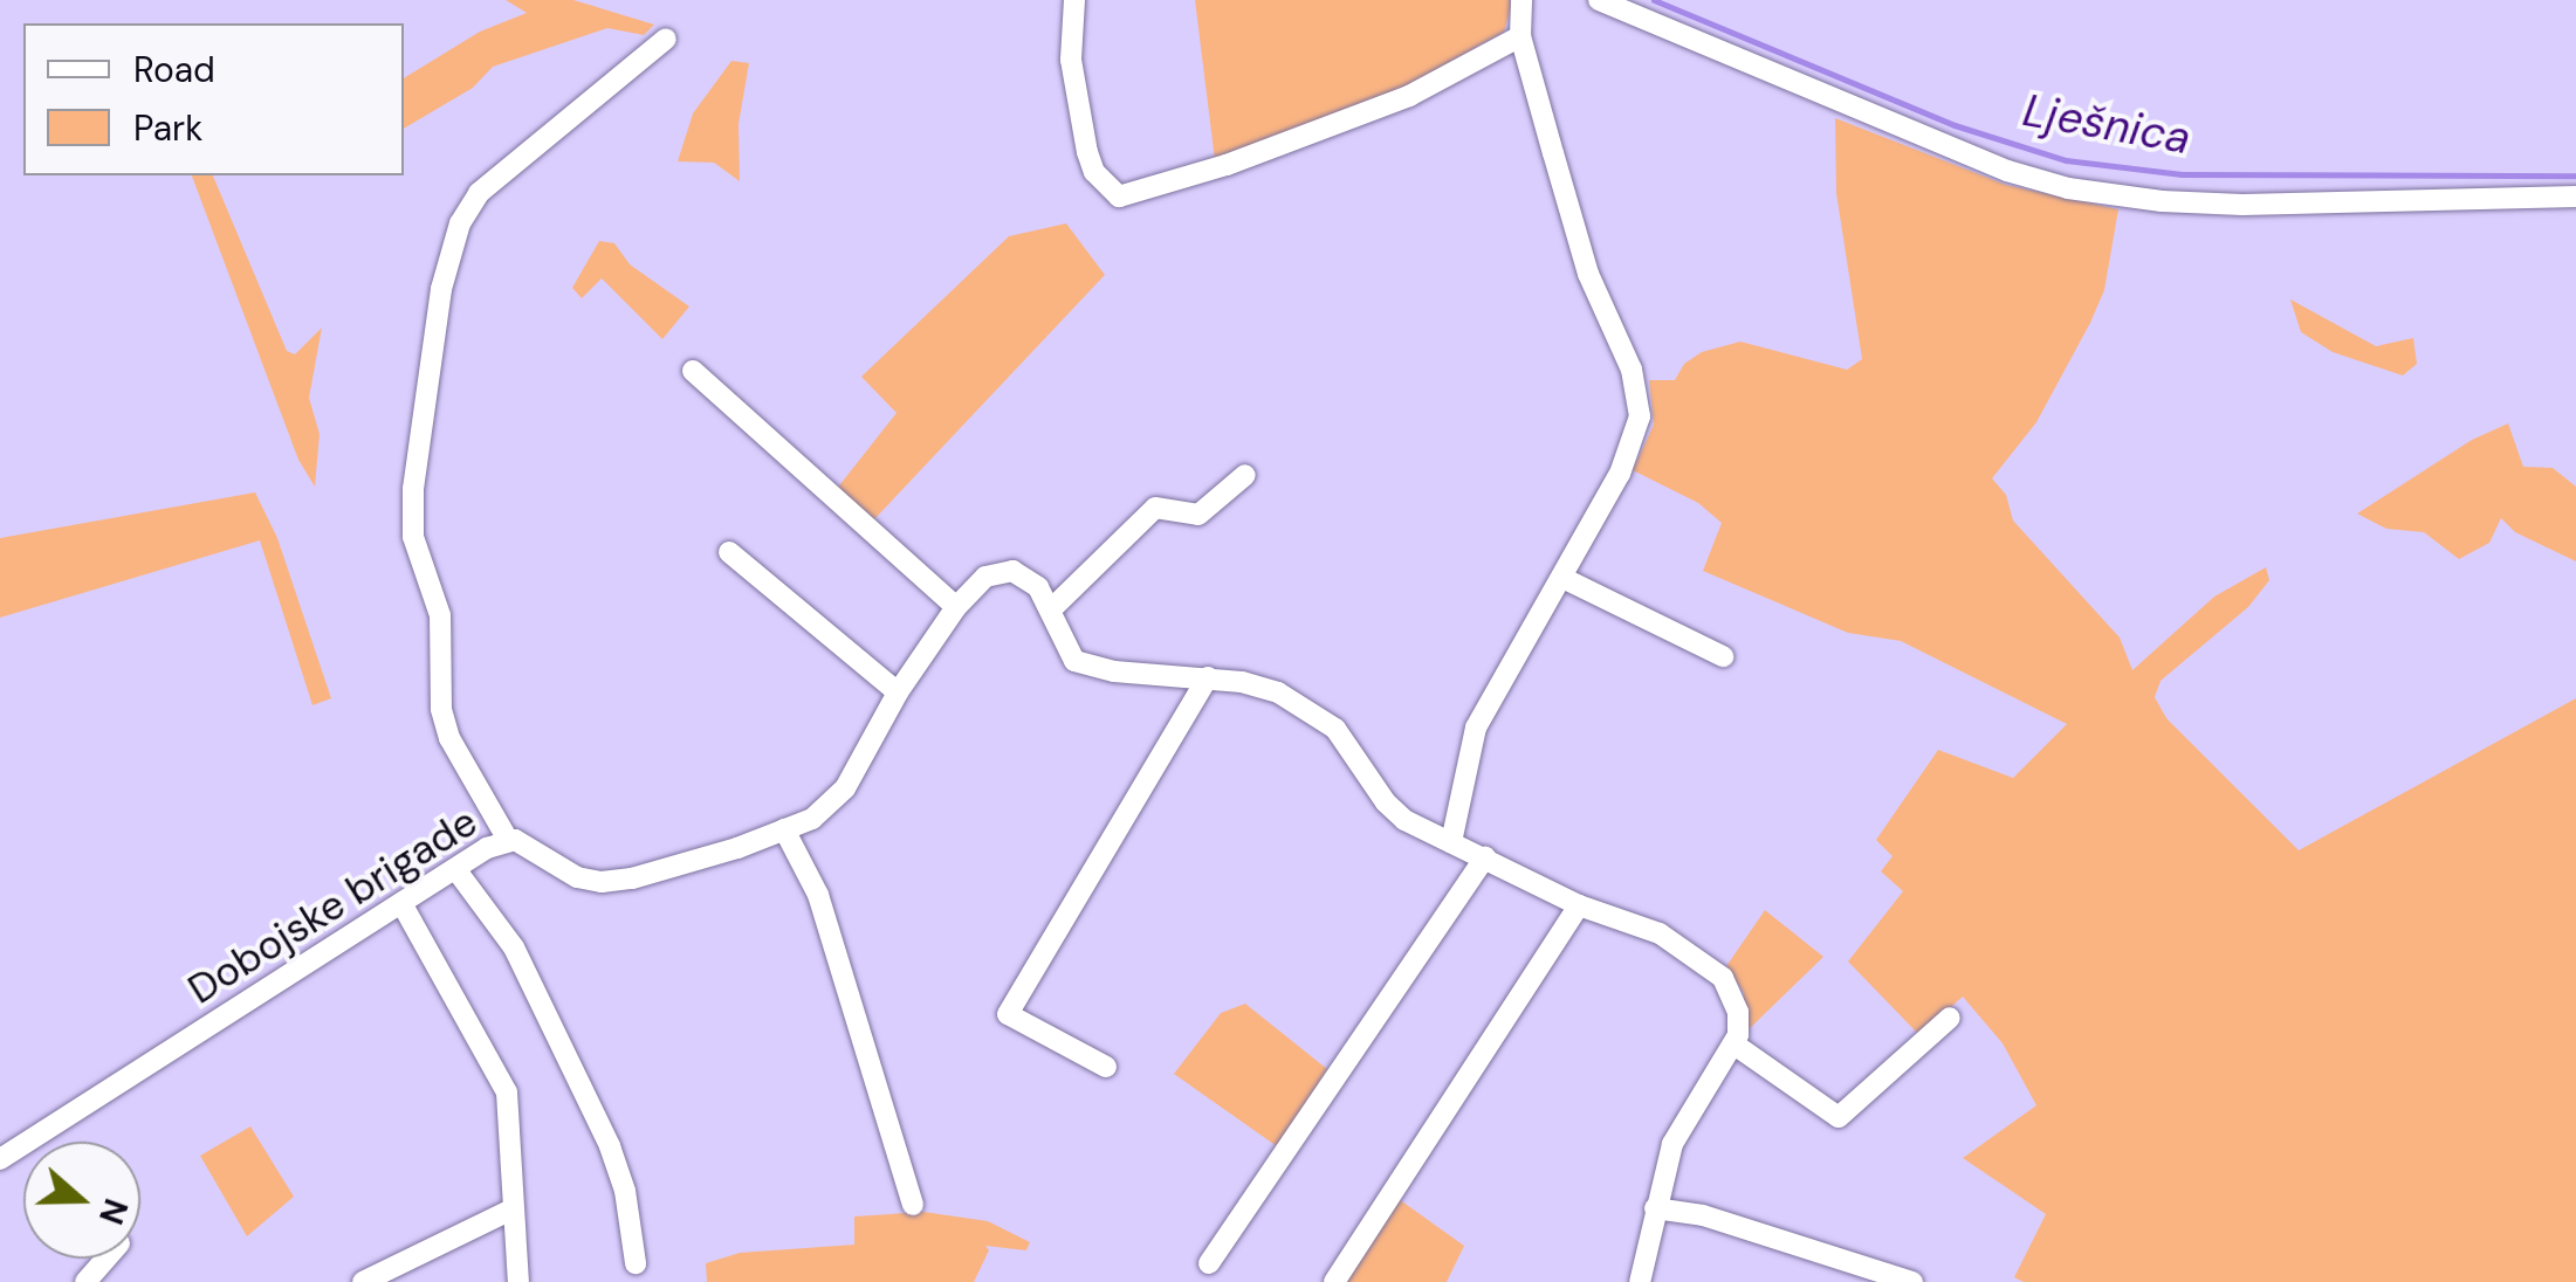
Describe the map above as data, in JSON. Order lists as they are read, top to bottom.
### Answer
{
  "streets": {
    "street": ["Dobojske brigade"]
  },
  "water": ["Lješnica"],
  "legend": ["Road", "Park"],
  "north": "right"
}
